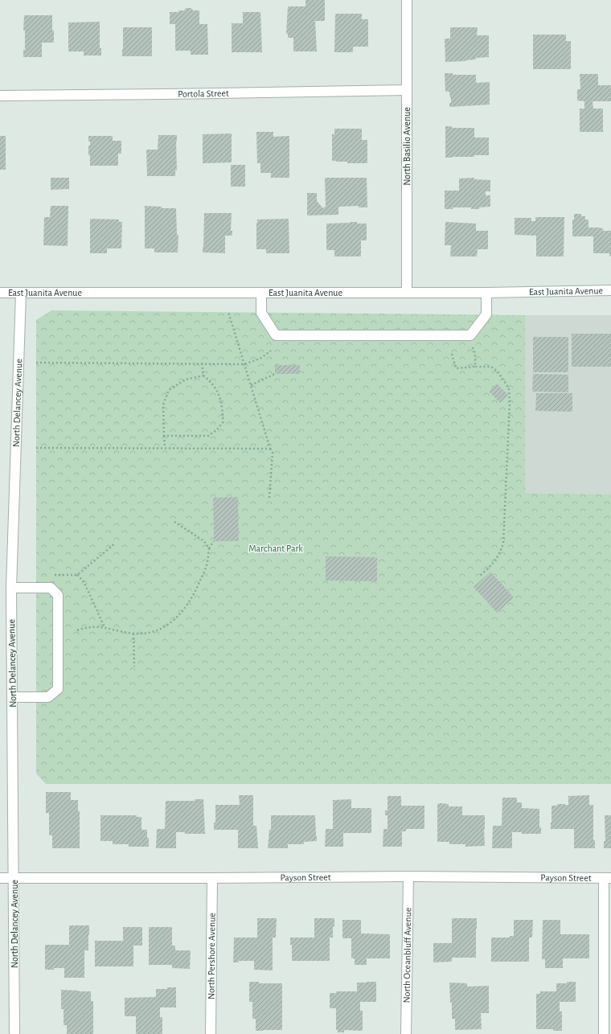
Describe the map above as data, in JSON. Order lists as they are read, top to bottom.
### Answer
{
  "streets": {
    "street": [
      "Portola Street",
      "North Basilio Avenue",
      "East Juanita Avenue",
      "North Delancey Avenue",
      "Payson Street",
      "North Oceanbluff Avenue",
      "North Pershore Avenue"
    ]
  },
  "crossings": [
    ["Portola Street", "North Basilio Avenue"],
    ["North Basilio Avenue", "East Juanita Avenue"],
    ["East Juanita Avenue", "North Delancey Avenue"],
    ["North Delancey Avenue", "Payson Street"],
    ["Payson Street", "North Oceanbluff Avenue"],
    ["Payson Street", "North Pershore Avenue"]
  ],
  "parks": ["Marchant Park"]
}
